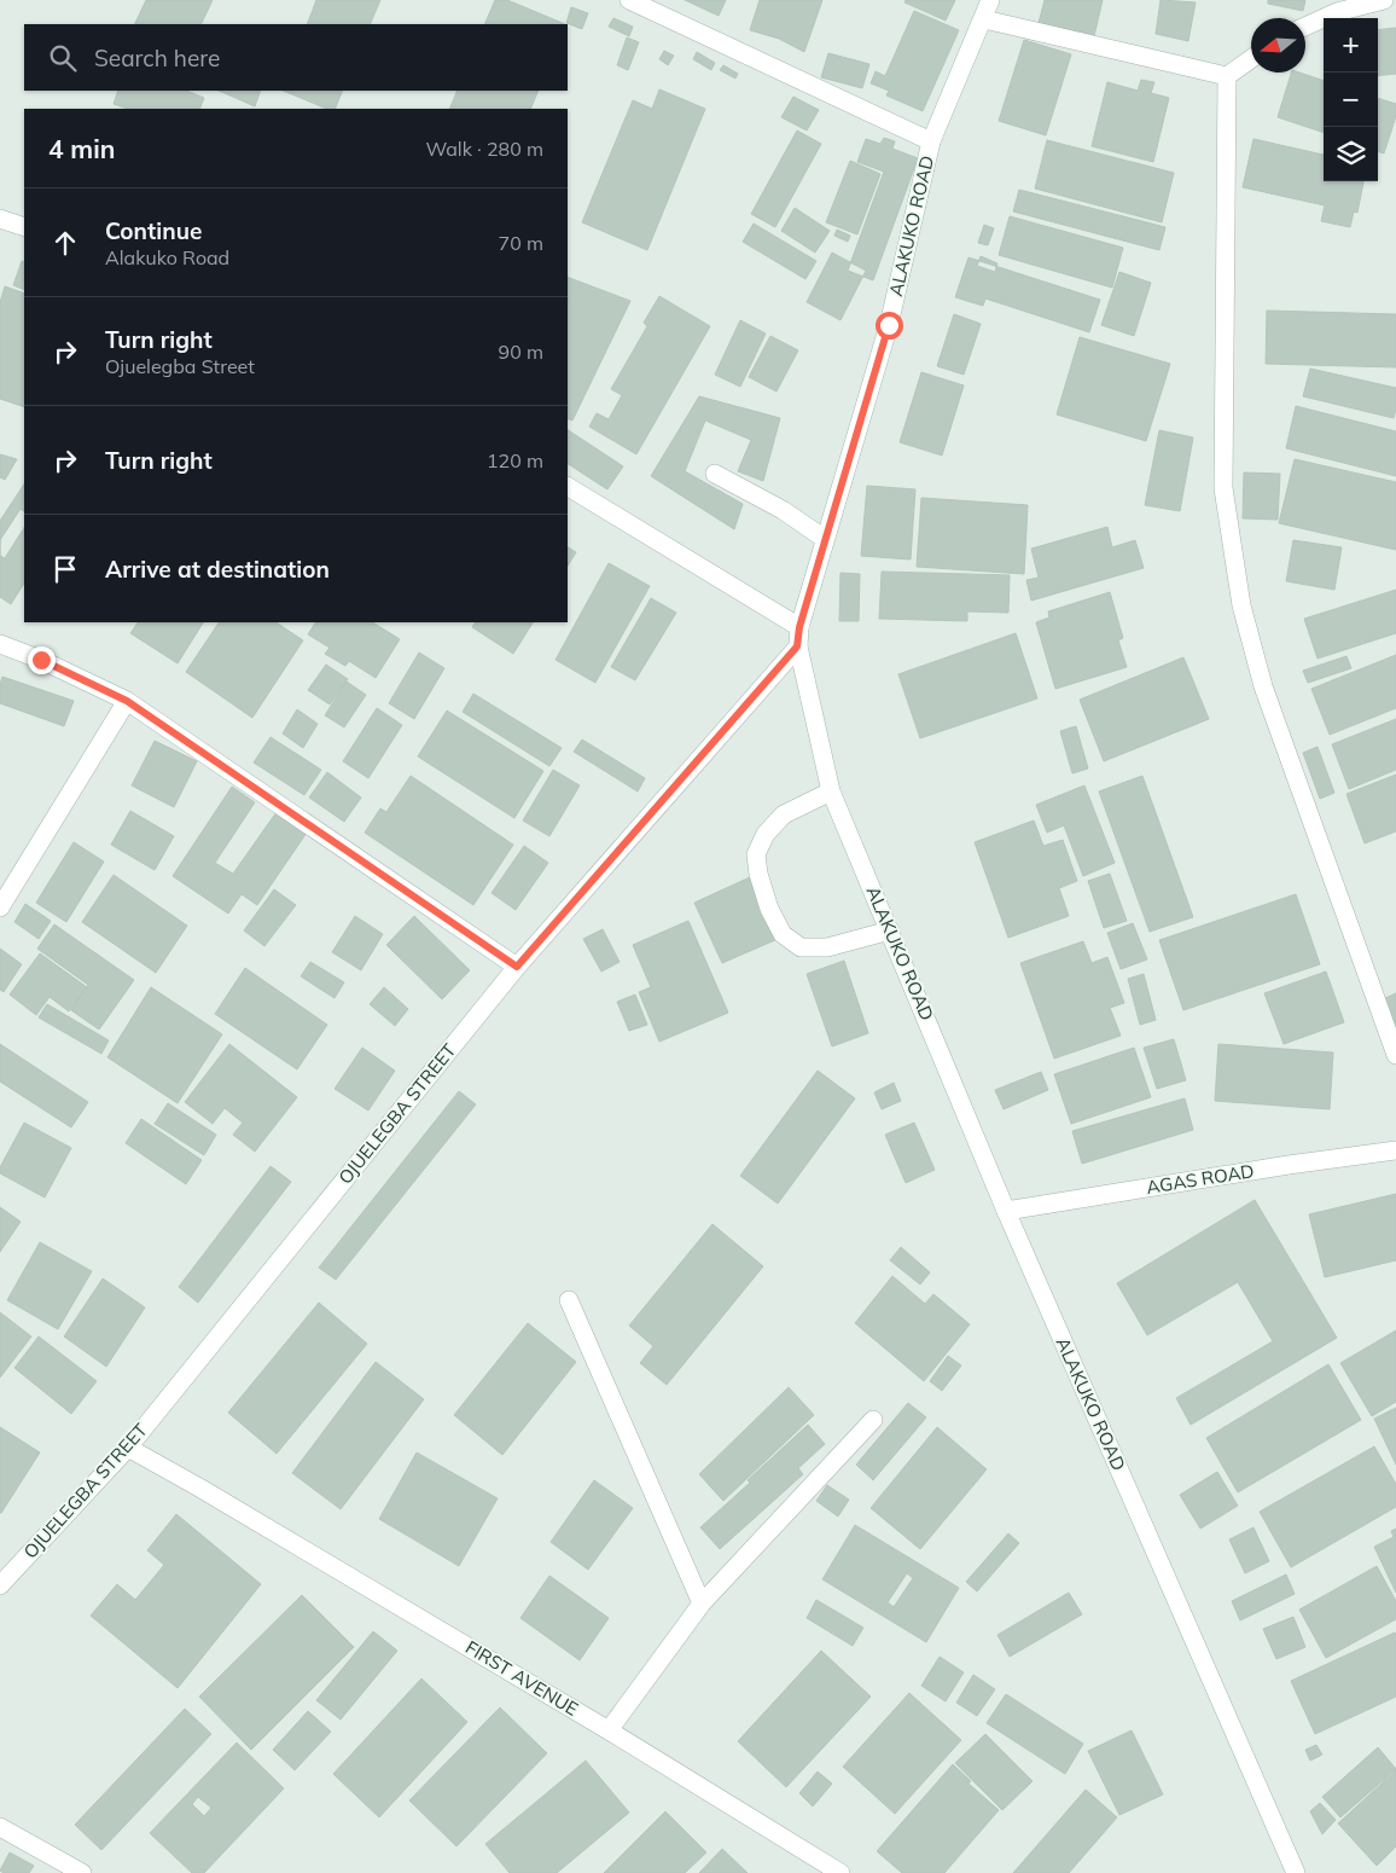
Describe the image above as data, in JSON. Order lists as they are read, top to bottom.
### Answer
{
  "streets": {
    "street": [
      "ALAKUKO ROAD",
      "OJUELEGBA STREET",
      "AGAS ROAD",
      "FIRST AVENUE"
    ]
  },
  "crossings": [
    ["ALAKUKO ROAD", "OJUELEGBA STREET"],
    ["ALAKUKO ROAD", "AGAS ROAD"],
    ["OJUELEGBA STREET", "FIRST AVENUE"]
  ],
  "north": "left",
  "page": {
    "map_buttons": ["+", "−"],
    "search": "Search here",
    "heading": ["4 min", "Walk · 280 m"],
    "list": [
      ["Continue", "Alakuko Road", "70 m"],
      ["Turn right", "Ojuelegba Street", "90 m"],
      ["Turn right", "120 m"],
      "Arrive at destination"
    ]
  }
}
